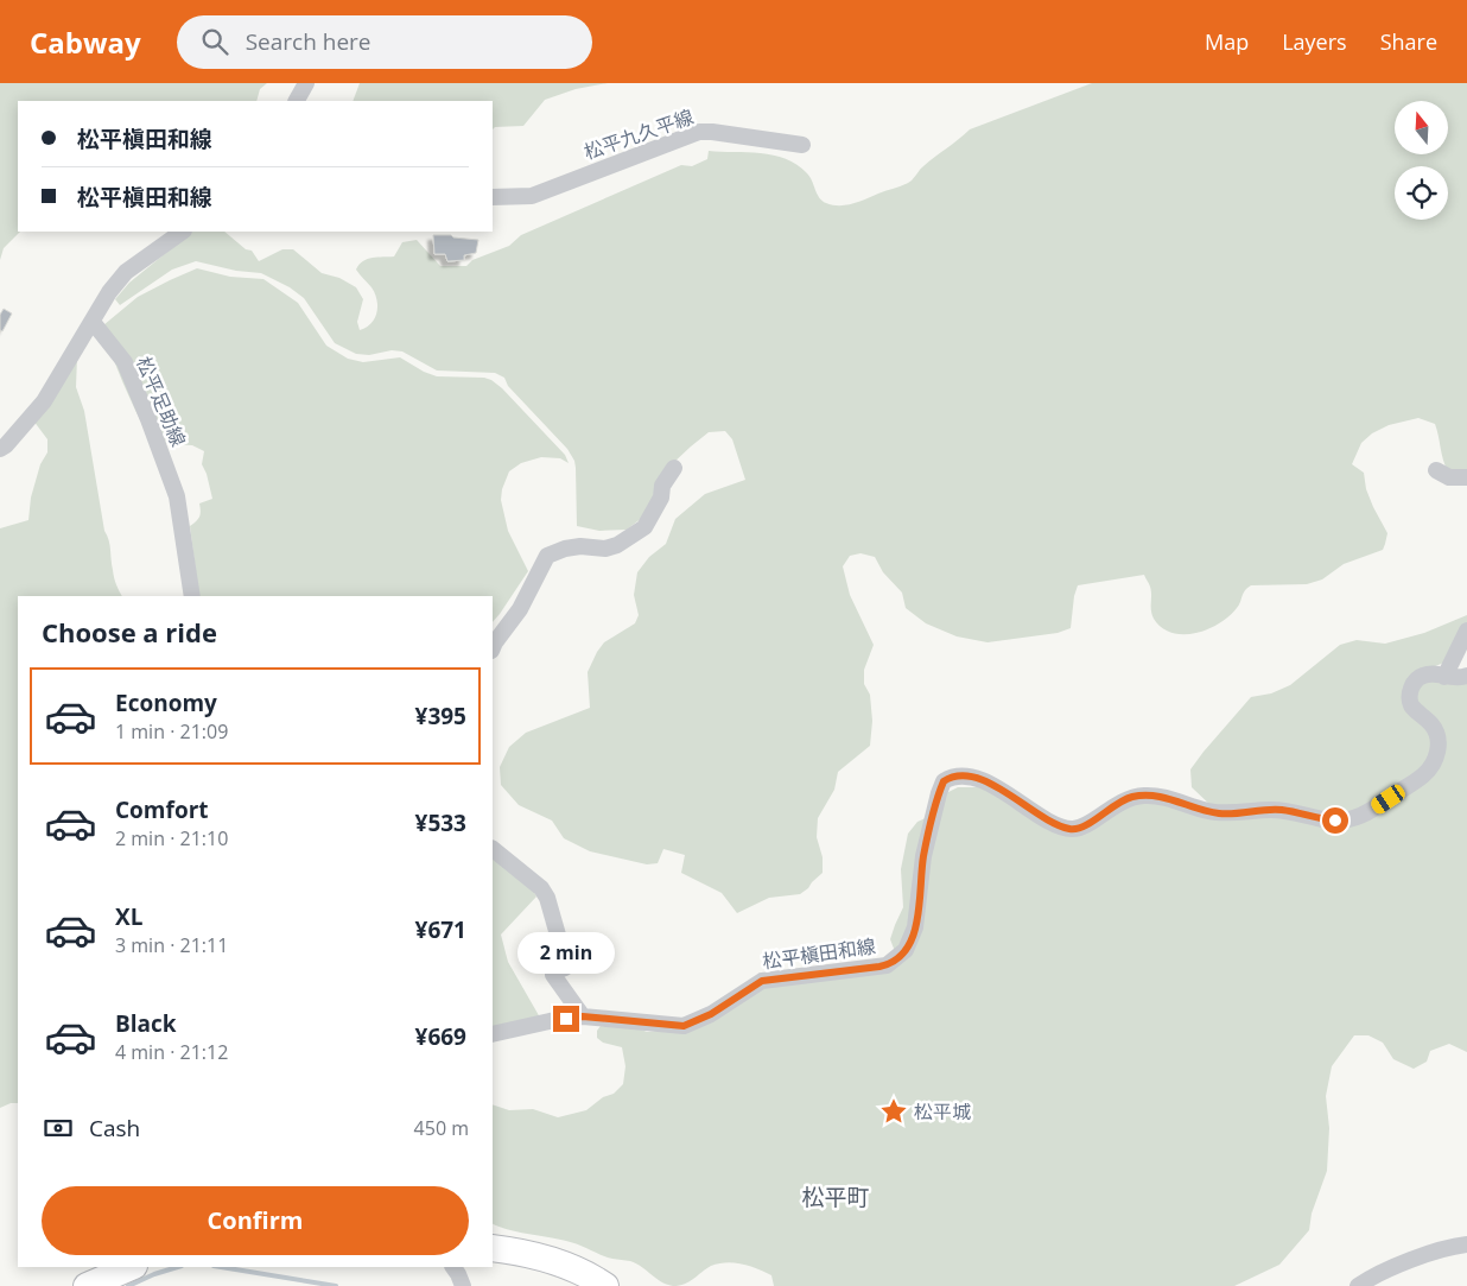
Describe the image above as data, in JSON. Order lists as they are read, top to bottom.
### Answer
{
  "streets": {
    "street": ["松平九久平線", "松平足助線", "松平槇田和線"]
  },
  "districts": ["松平町"],
  "places": {
    "place": ["松平城"]
  },
  "north": "top",
  "page": {
    "header": "Cabway",
    "search": "Search here",
    "nav": ["Map", "Layers", "Share"],
    "banner": ["松平槇田和線", "松平槇田和線"],
    "heading": "Choose a ride",
    "list": [
      {
        "name": "Economy",
        "note": "1 min · 21:09",
        "value": "¥395"
      },
      {
        "name": "Comfort",
        "note": "2 min · 21:10",
        "value": "¥533"
      },
      {
        "name": "XL",
        "note": "3 min · 21:11",
        "value": "¥671"
      },
      {
        "name": "Black",
        "note": "4 min · 21:12",
        "value": "¥669"
      }
    ],
    "bubble": "2 min",
    "pay": ["Cash", "450 m"],
    "buttons": "Confirm"
  }
}
